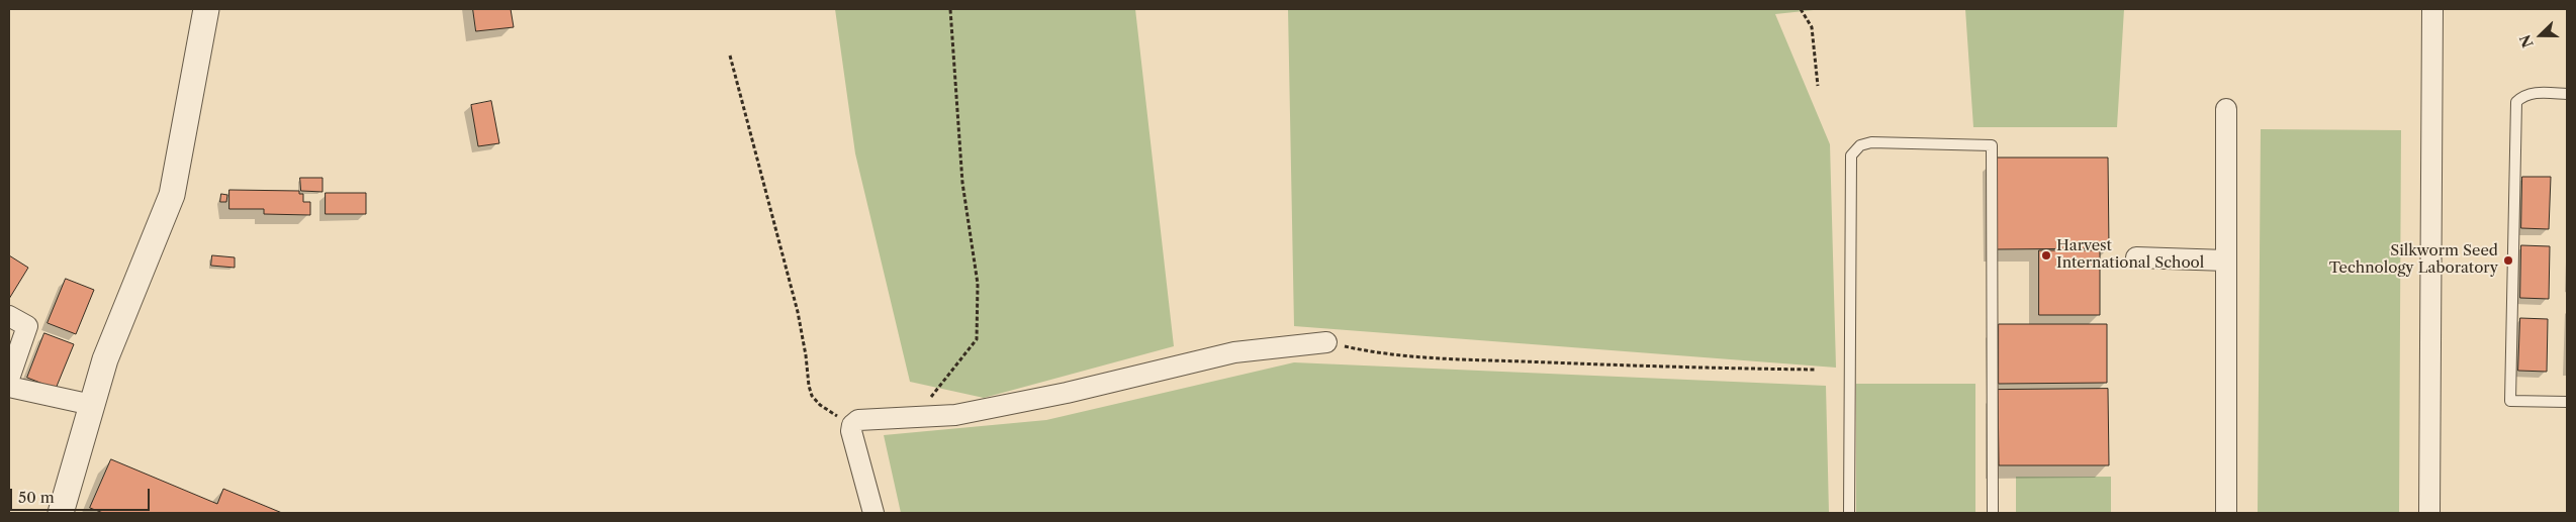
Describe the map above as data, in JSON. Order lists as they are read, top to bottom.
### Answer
{
  "places": ["Harvest International School", "Silkworm Seed Technology Laboratory"],
  "scale_bar": "50 m",
  "north": "left"
}
